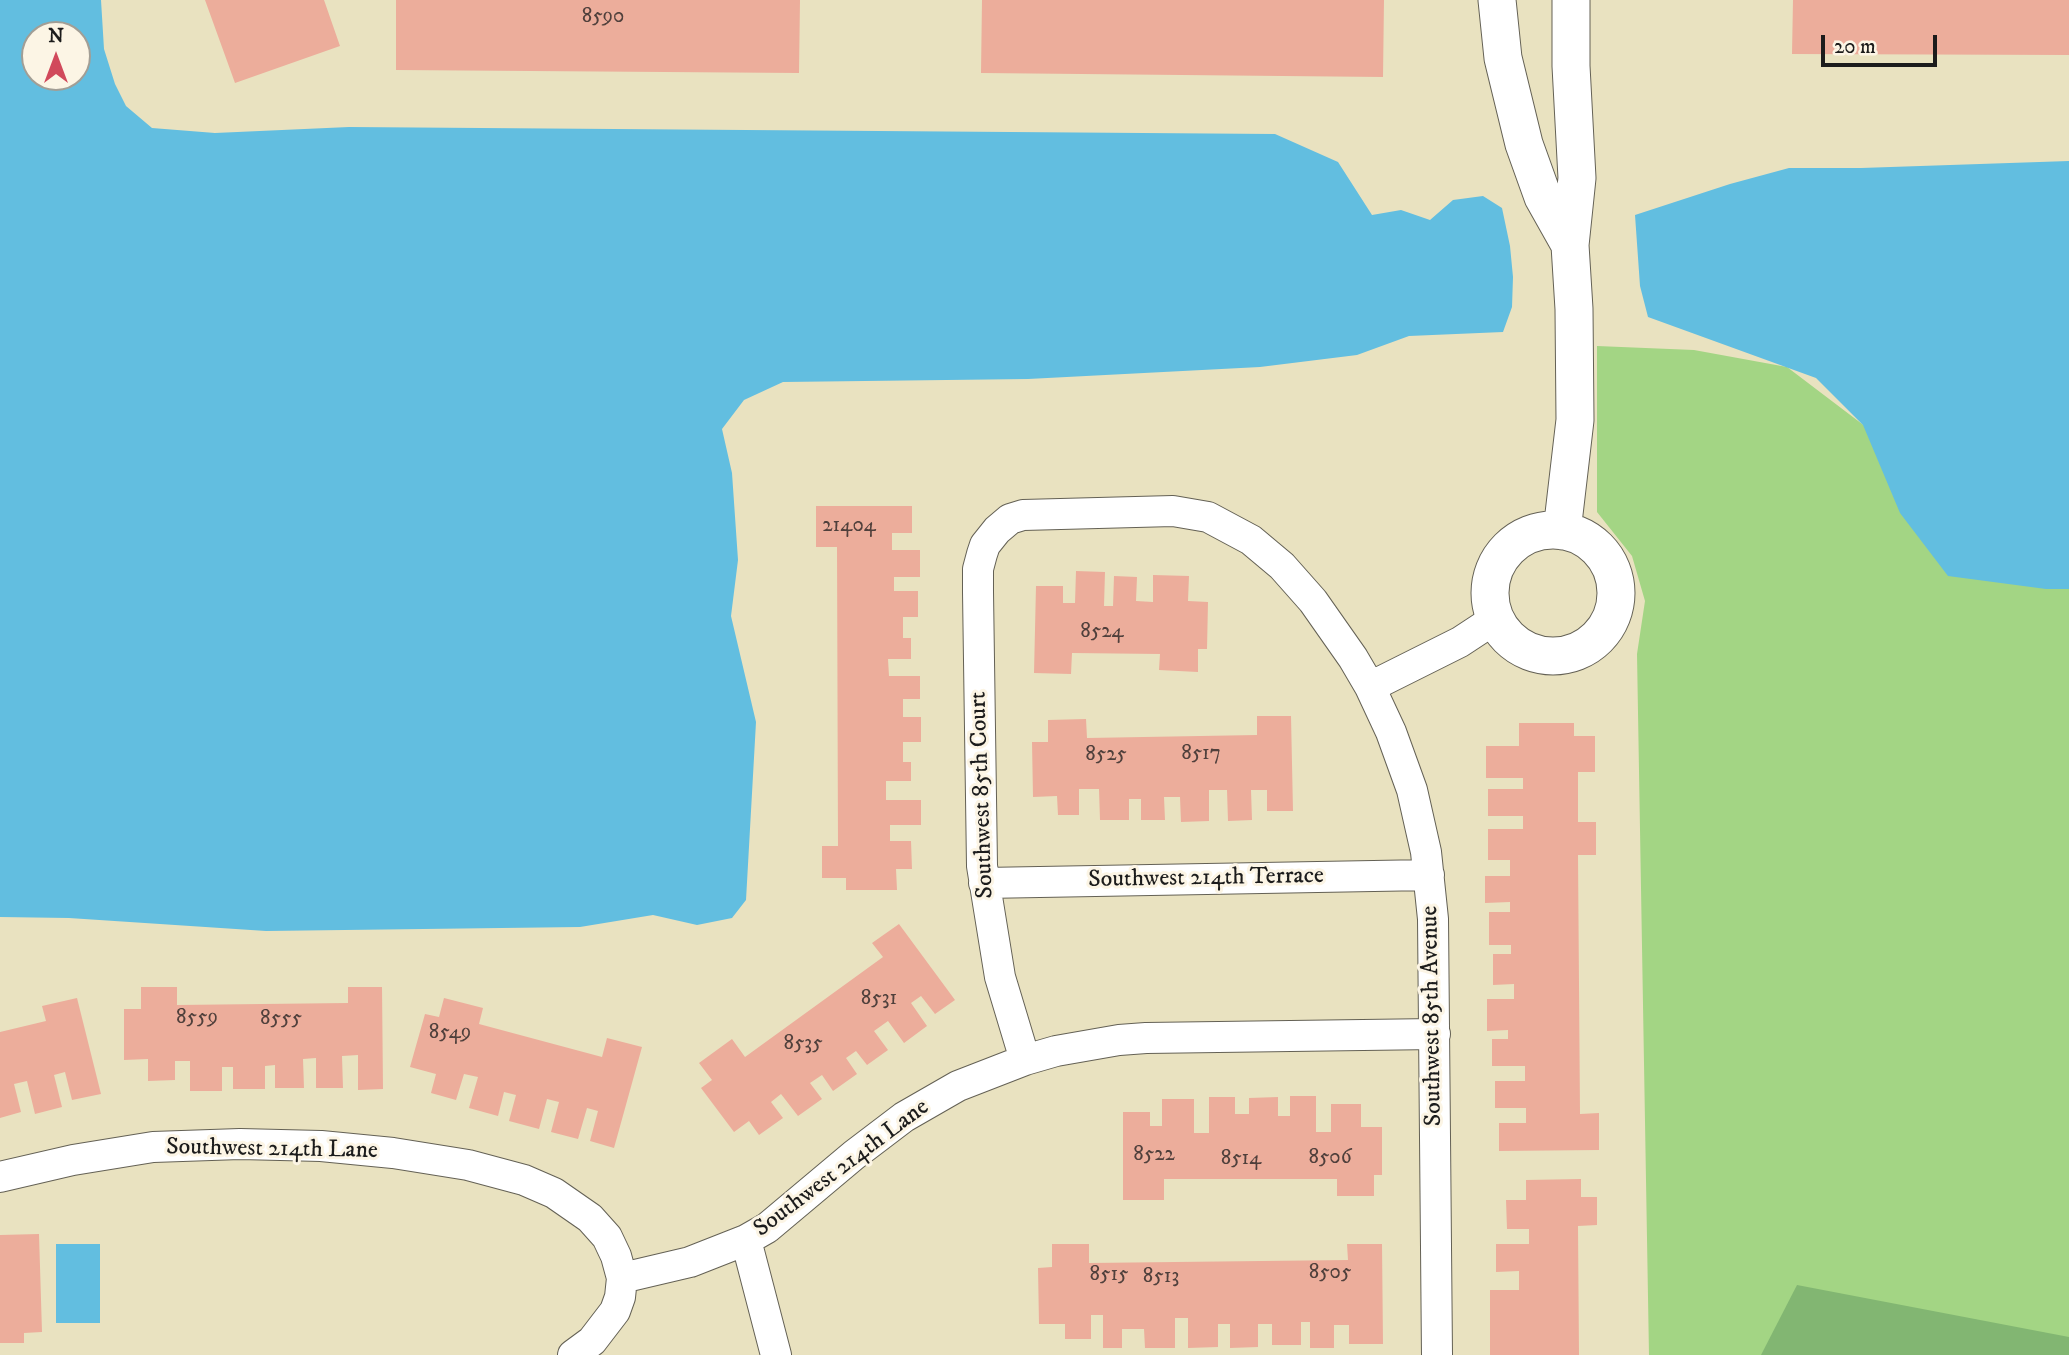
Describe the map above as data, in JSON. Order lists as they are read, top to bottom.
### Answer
{
  "streets": {
    "street": [
      "Southwest 85th Court",
      "Southwest 214th Terrace",
      "Southwest 85th Avenue",
      "Southwest 214th Lane"
    ]
  },
  "crossings": [
    ["Southwest 85th Court", "Southwest 214th Terrace"],
    ["Southwest 85th Court", "Southwest 85th Avenue"],
    ["Southwest 85th Court", "Southwest 214th Lane"],
    ["Southwest 214th Terrace", "Southwest 85th Avenue"],
    ["Southwest 85th Avenue", "Southwest 214th Lane"]
  ],
  "house_numbers": [
    "8590",
    "21404",
    "8524",
    "8517",
    "8525",
    "8531",
    "8559",
    "8555",
    "8549",
    "8535",
    "8522",
    "8506",
    "8514",
    "8505",
    "8515",
    "8513"
  ],
  "scale_bar": "20 m",
  "north": "top"
}
